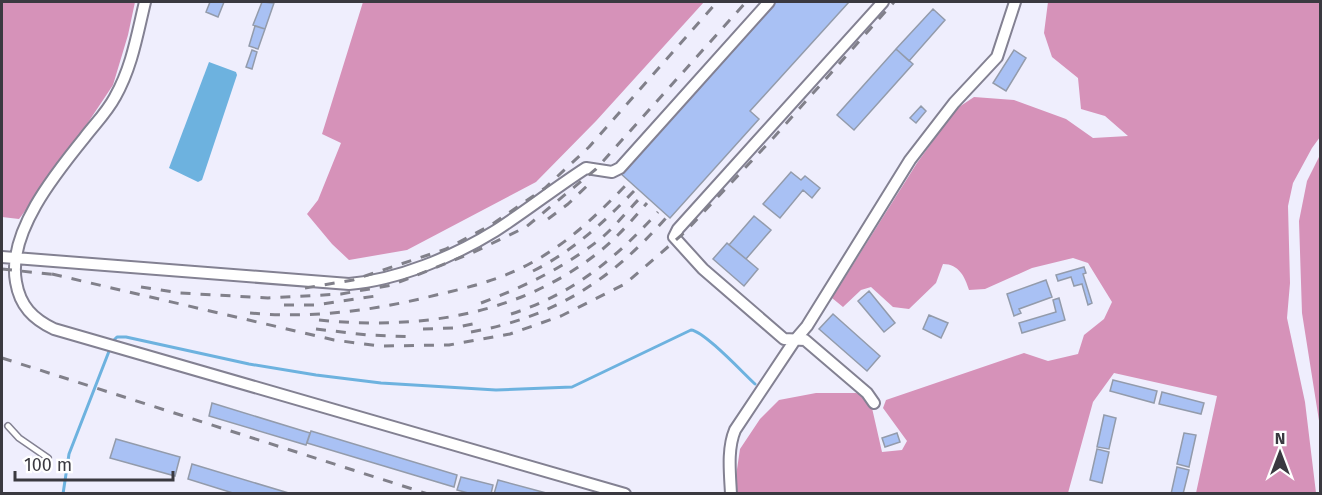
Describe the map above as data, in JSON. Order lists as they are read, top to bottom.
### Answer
{
  "scale_bar": "100 m",
  "north": "top"
}
